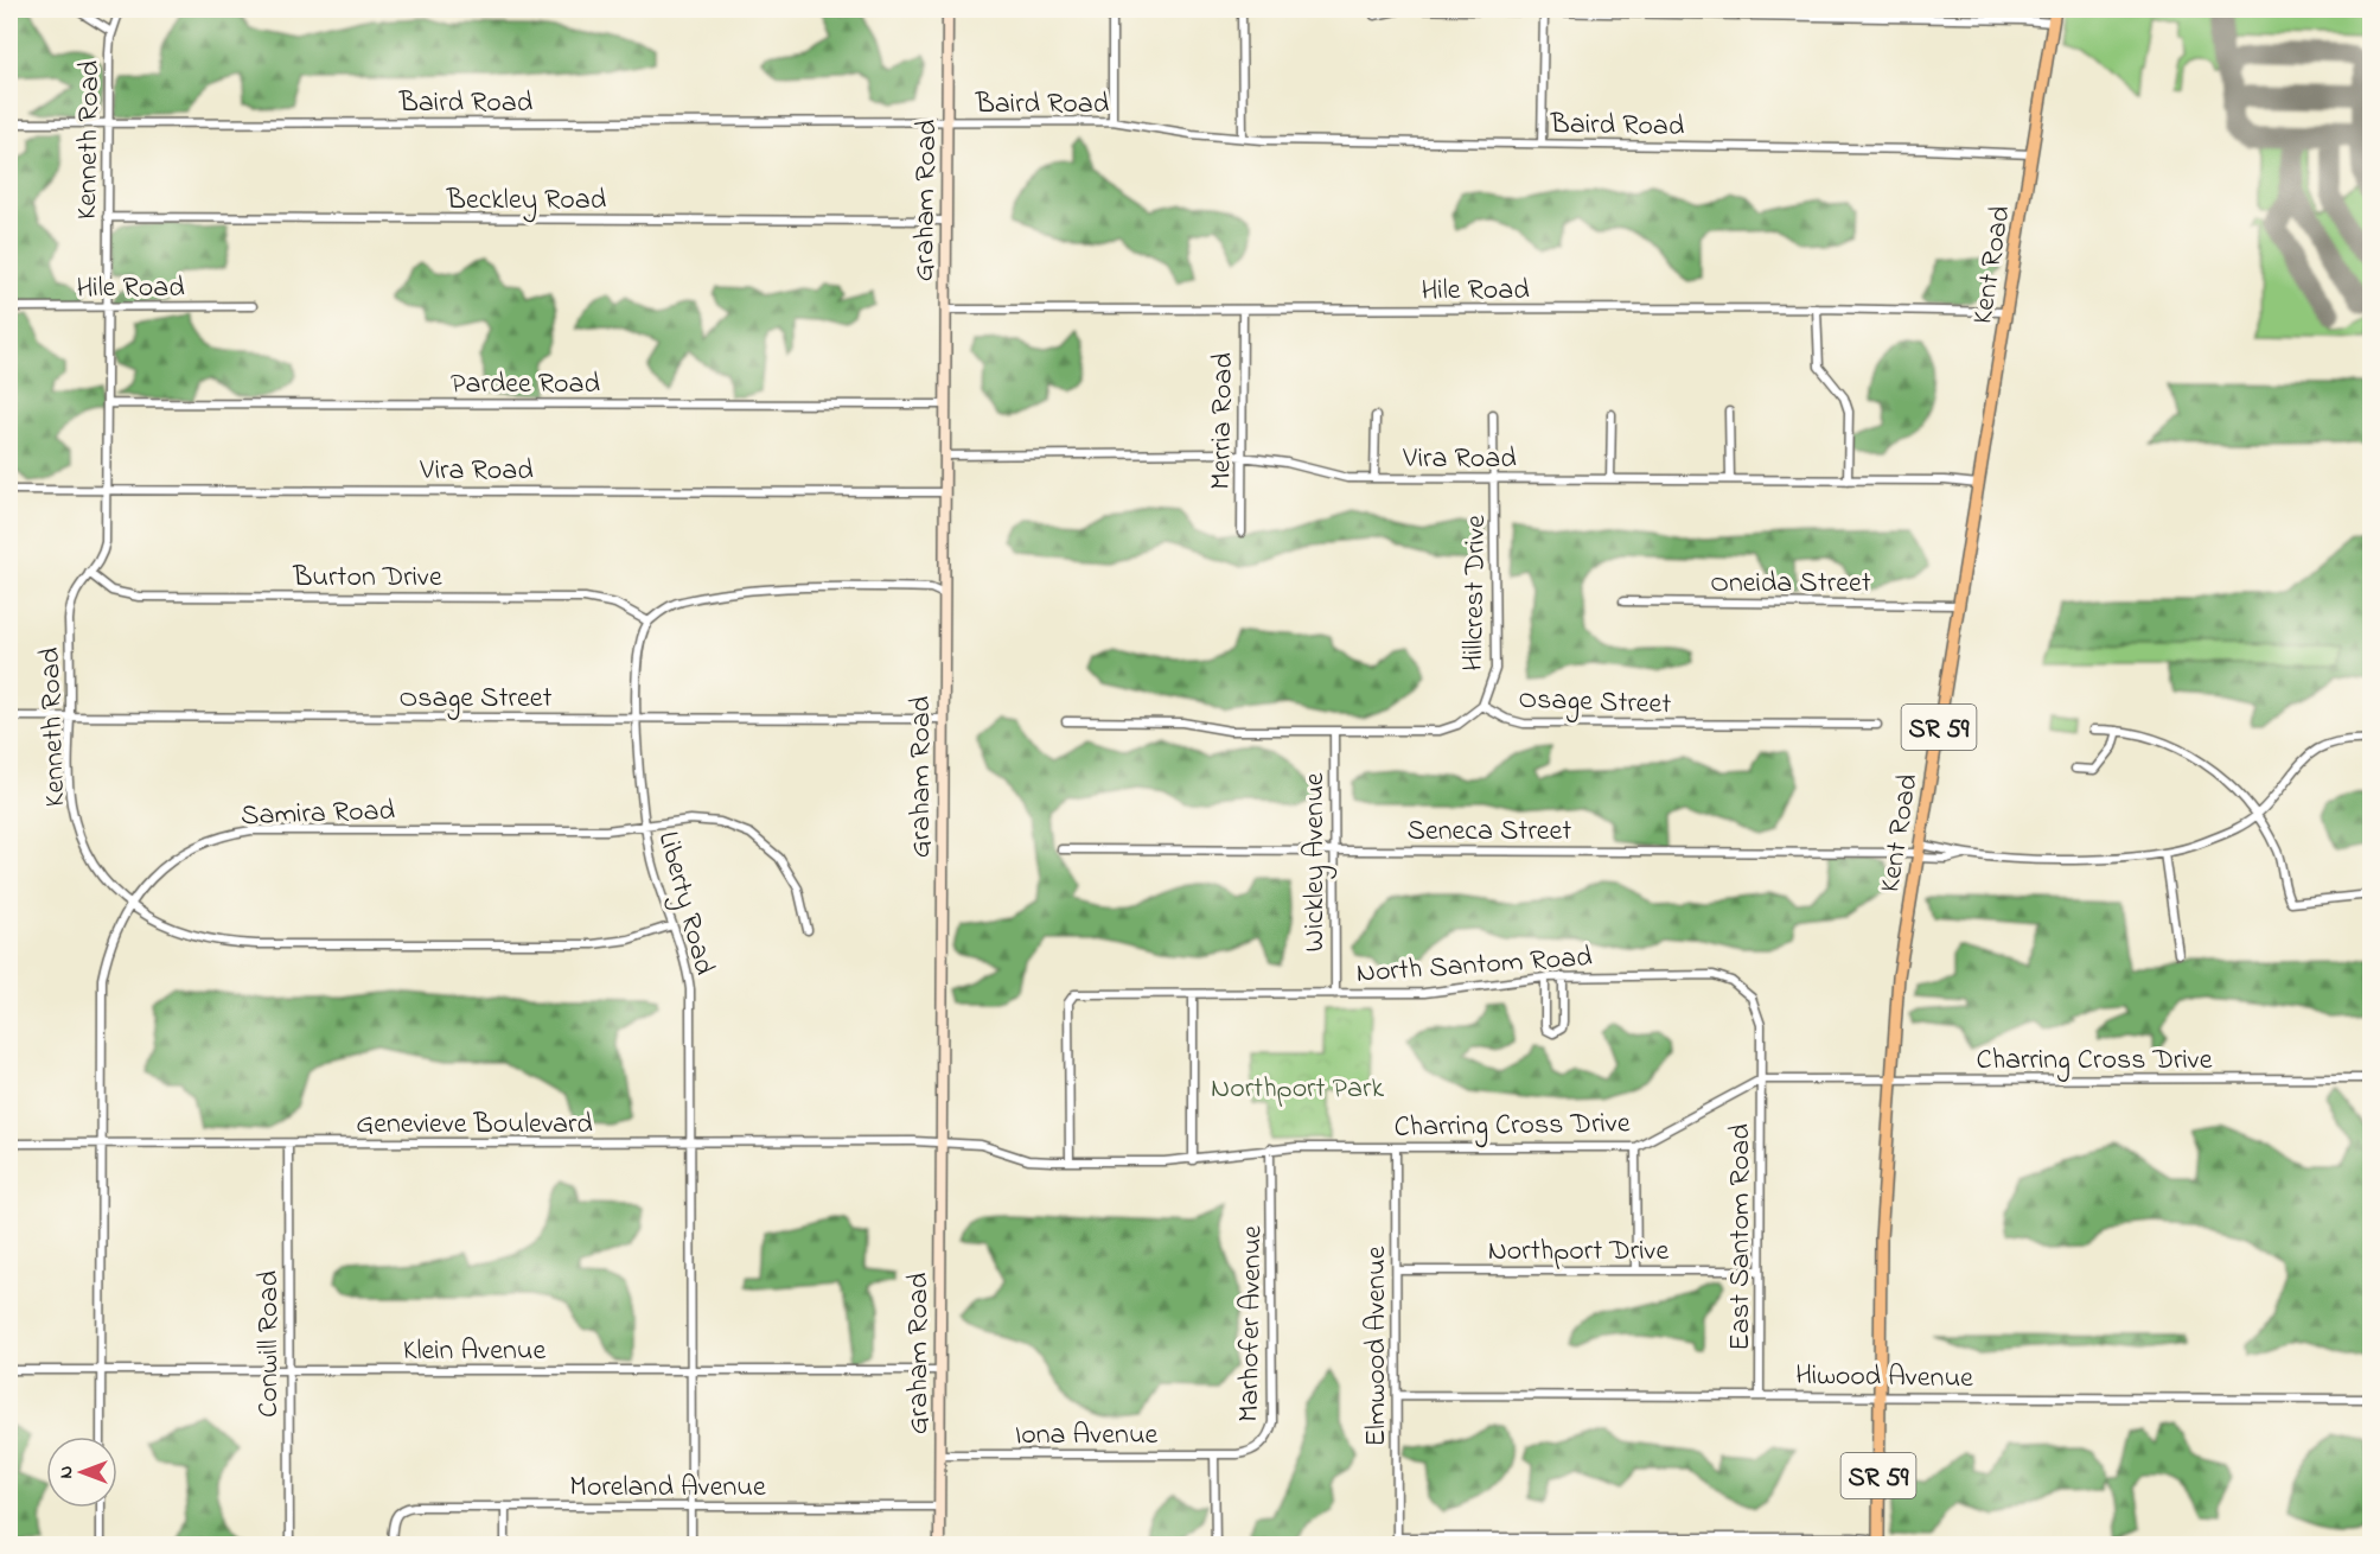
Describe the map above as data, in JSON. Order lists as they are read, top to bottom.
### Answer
{
  "streets": {
    "main road": ["Graham Road", "Kent Road", "SR 59"],
    "street": [
      "Baird Road",
      "Kenneth Road",
      "Beckley Road",
      "Hile Road",
      "Pardee Road",
      "Merria Road",
      "Vira Road",
      "Burton Drive",
      "Oneida Street",
      "Hillcrest Drive",
      "Osage Street",
      "Samira Road",
      "Seneca Street",
      "Wickley Avenue",
      "Liberty Road",
      "North Santom Road",
      "Charring Cross Drive",
      "Genevieve Boulevard",
      "East Santom Road",
      "Northport Drive",
      "Marhofer Avenue",
      "Conwill Road",
      "Elmwood Avenue",
      "Klein Avenue",
      "Hiwood Avenue",
      "Iona Avenue",
      "Moreland Avenue"
    ]
  },
  "crossings": [
    ["Baird Road", "Kenneth Road"],
    ["Baird Road", "Graham Road"],
    ["Baird Road", "Kent Road"],
    ["Kenneth Road", "Beckley Road"],
    ["Kenneth Road", "Hile Road"],
    ["Kenneth Road", "Pardee Road"],
    ["Kenneth Road", "Vira Road"],
    ["Kenneth Road", "Burton Drive"],
    ["Kenneth Road", "Osage Street"],
    ["Kenneth Road", "Samira Road"],
    ["Kenneth Road", "Liberty Road"],
    ["Beckley Road", "Graham Road"],
    ["Graham Road", "Hile Road"],
    ["Graham Road", "Pardee Road"],
    ["Graham Road", "Vira Road"],
    ["Graham Road", "Osage Street"],
    ["Graham Road", "Charring Cross Drive"],
    ["Graham Road", "Genevieve Boulevard"],
    ["Graham Road", "Klein Avenue"],
    ["Graham Road", "Iona Avenue"],
    ["Graham Road", "Moreland Avenue"],
    ["Kent Road", "Hile Road"],
    ["Kent Road", "Vira Road"],
    ["Kent Road", "Oneida Street"],
    ["Kent Road", "Seneca Street"],
    ["Kent Road", "Charring Cross Drive"],
    ["Kent Road", "Hiwood Avenue"],
    ["Hile Road", "Merria Road"],
    ["Merria Road", "Vira Road"],
    ["Vira Road", "Hillcrest Drive"],
    ["Burton Drive", "Liberty Road"],
    ["Hillcrest Drive", "Osage Street"],
    ["Osage Street", "Wickley Avenue"],
    ["Osage Street", "Liberty Road"],
    ["Samira Road", "Liberty Road"],
    ["Samira Road", "Genevieve Boulevard"],
    ["Samira Road", "Klein Avenue"],
    ["Seneca Street", "Wickley Avenue"],
    ["Wickley Avenue", "North Santom Road"],
    ["Liberty Road", "Genevieve Boulevard"],
    ["Liberty Road", "Klein Avenue"],
    ["Liberty Road", "Moreland Avenue"],
    ["North Santom Road", "Charring Cross Drive"],
    ["North Santom Road", "East Santom Road"],
    ["Charring Cross Drive", "Genevieve Boulevard"],
    ["Charring Cross Drive", "East Santom Road"],
    ["Charring Cross Drive", "Marhofer Avenue"],
    ["Charring Cross Drive", "Elmwood Avenue"],
    ["Genevieve Boulevard", "Conwill Road"],
    ["East Santom Road", "Northport Drive"],
    ["East Santom Road", "Hiwood Avenue"],
    ["Northport Drive", "Elmwood Avenue"],
    ["Marhofer Avenue", "Iona Avenue"],
    ["Conwill Road", "Klein Avenue"],
    ["Elmwood Avenue", "Hiwood Avenue"]
  ],
  "parks": ["Northport Park"],
  "north": "left"
}
